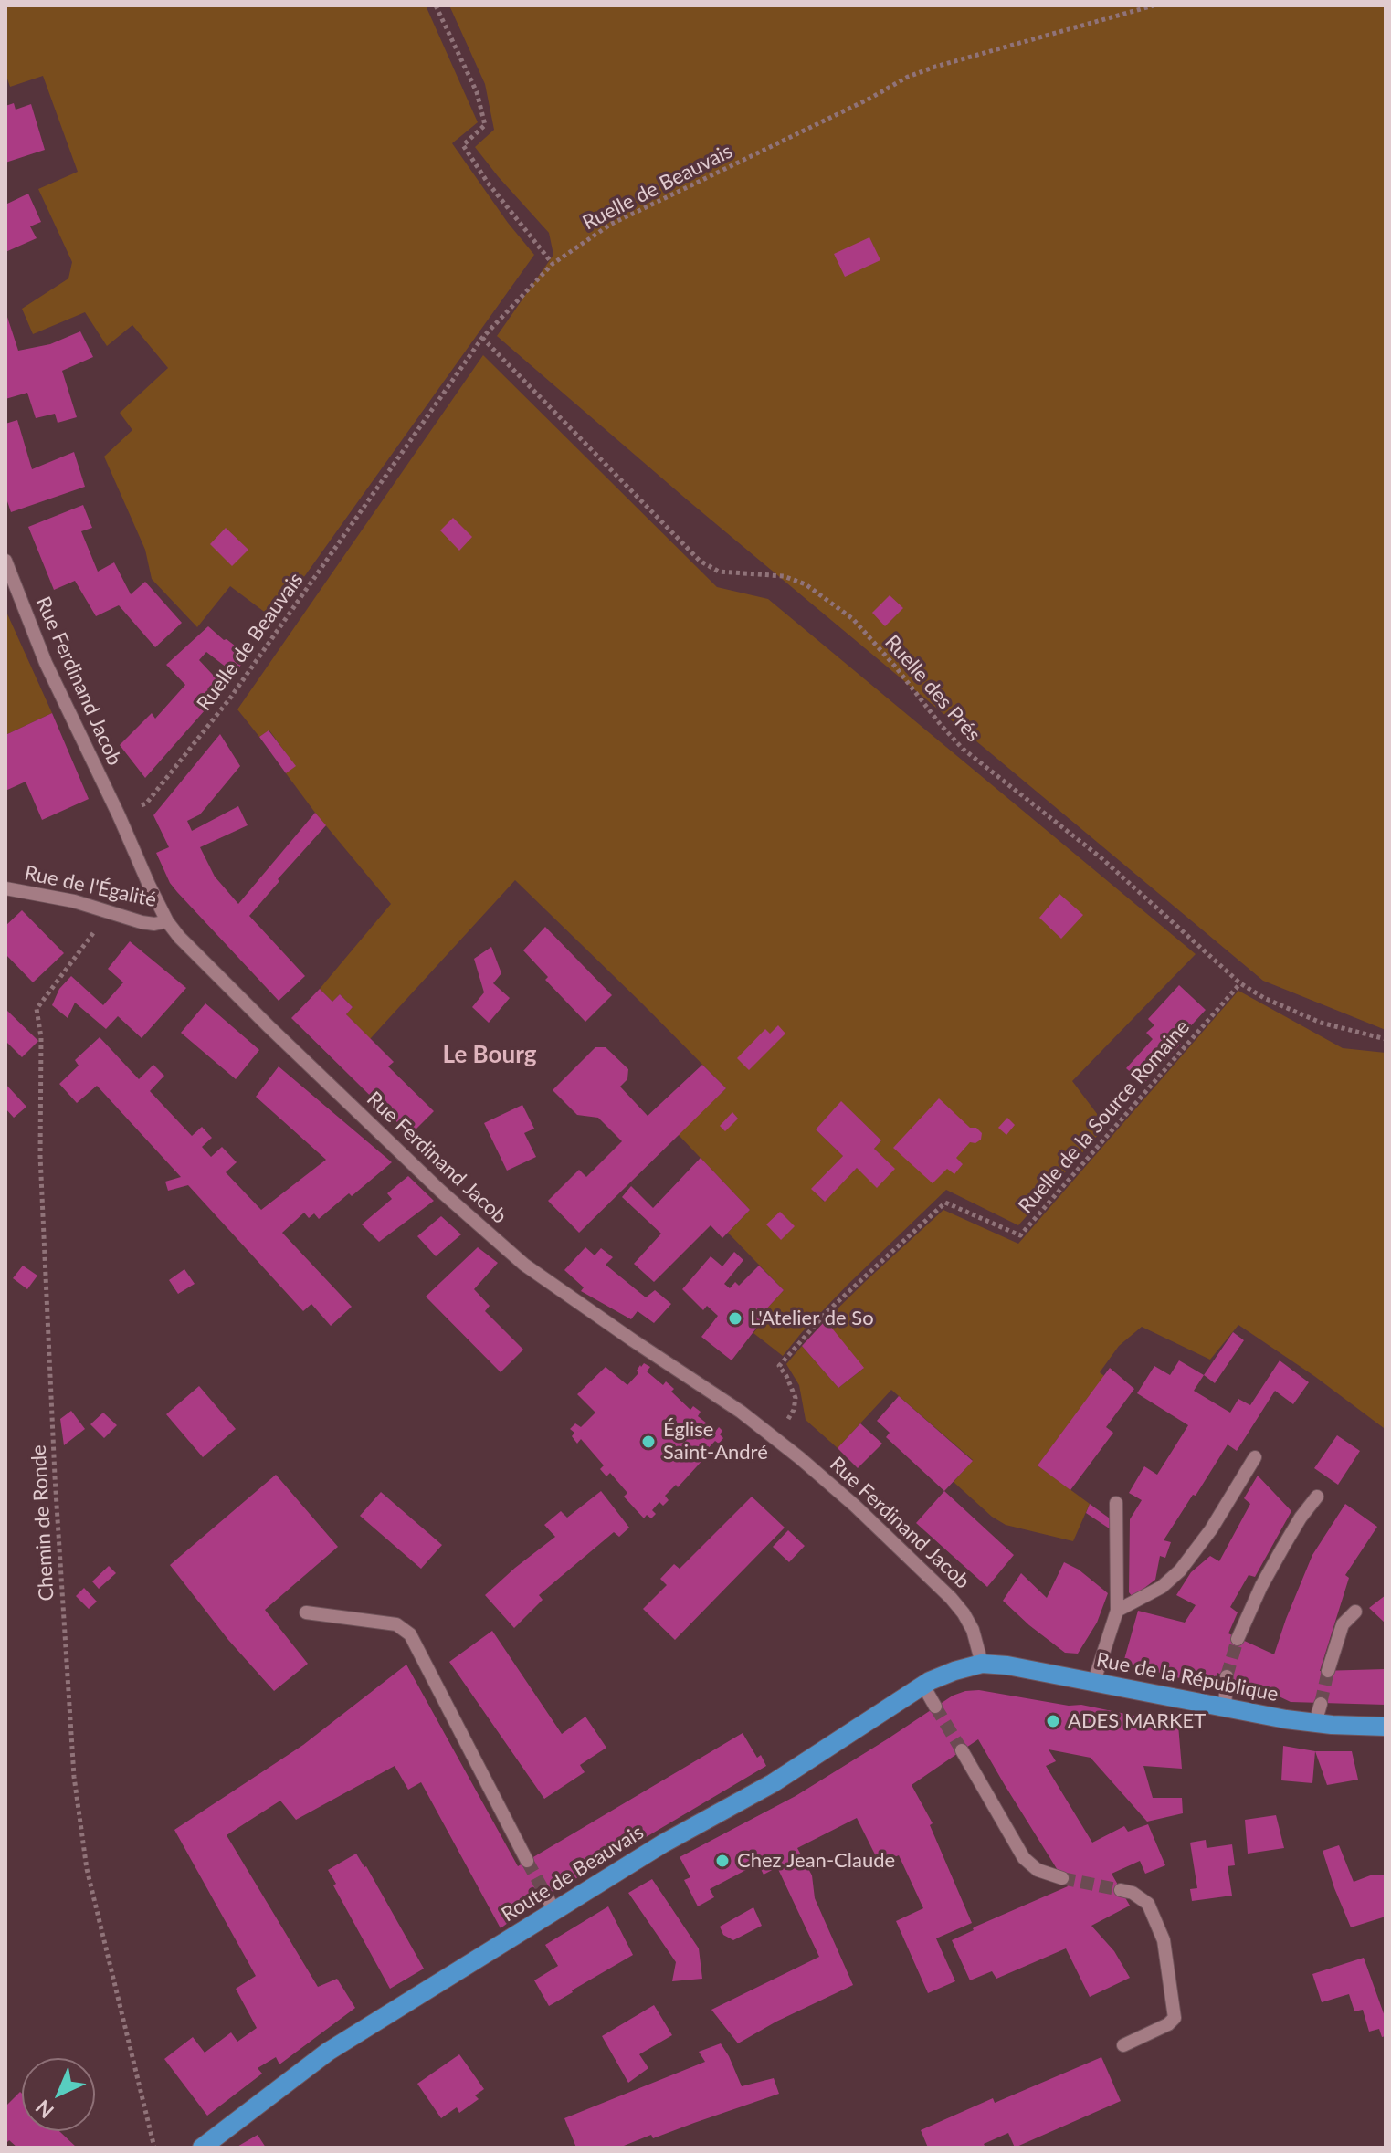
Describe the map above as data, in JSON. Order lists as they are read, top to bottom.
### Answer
{
  "streets": {
    "main road": ["Rue de la République", "Route de Beauvais"],
    "street": ["Rue Ferdinand Jacob", "Rue de l'Égalité"],
    "path": [
      "Ruelle de Beauvais",
      "Ruelle des Prés",
      "Ruelle de la Source Romaine",
      "Chemin de Ronde"
    ]
  },
  "crossings": [
    ["Ruelle de Beauvais", "Rue Ferdinand Jacob"],
    ["Ruelle de Beauvais", "Ruelle des Prés"],
    ["Rue Ferdinand Jacob", "Rue de l'Égalité"],
    ["Rue Ferdinand Jacob", "Ruelle de la Source Romaine"],
    ["Rue Ferdinand Jacob", "Rue de la République"],
    ["Rue Ferdinand Jacob", "Route de Beauvais"],
    ["Ruelle des Prés", "Ruelle de la Source Romaine"],
    ["Rue de l'Égalité", "Chemin de Ronde"],
    ["Rue de la République", "Route de Beauvais"]
  ],
  "districts": ["Le Bourg"],
  "places": [
    "L'Atelier de So",
    "Église Saint-André",
    "ADES MARKET",
    "Chez Jean-Claude"
  ],
  "north": "bottom left"
}
